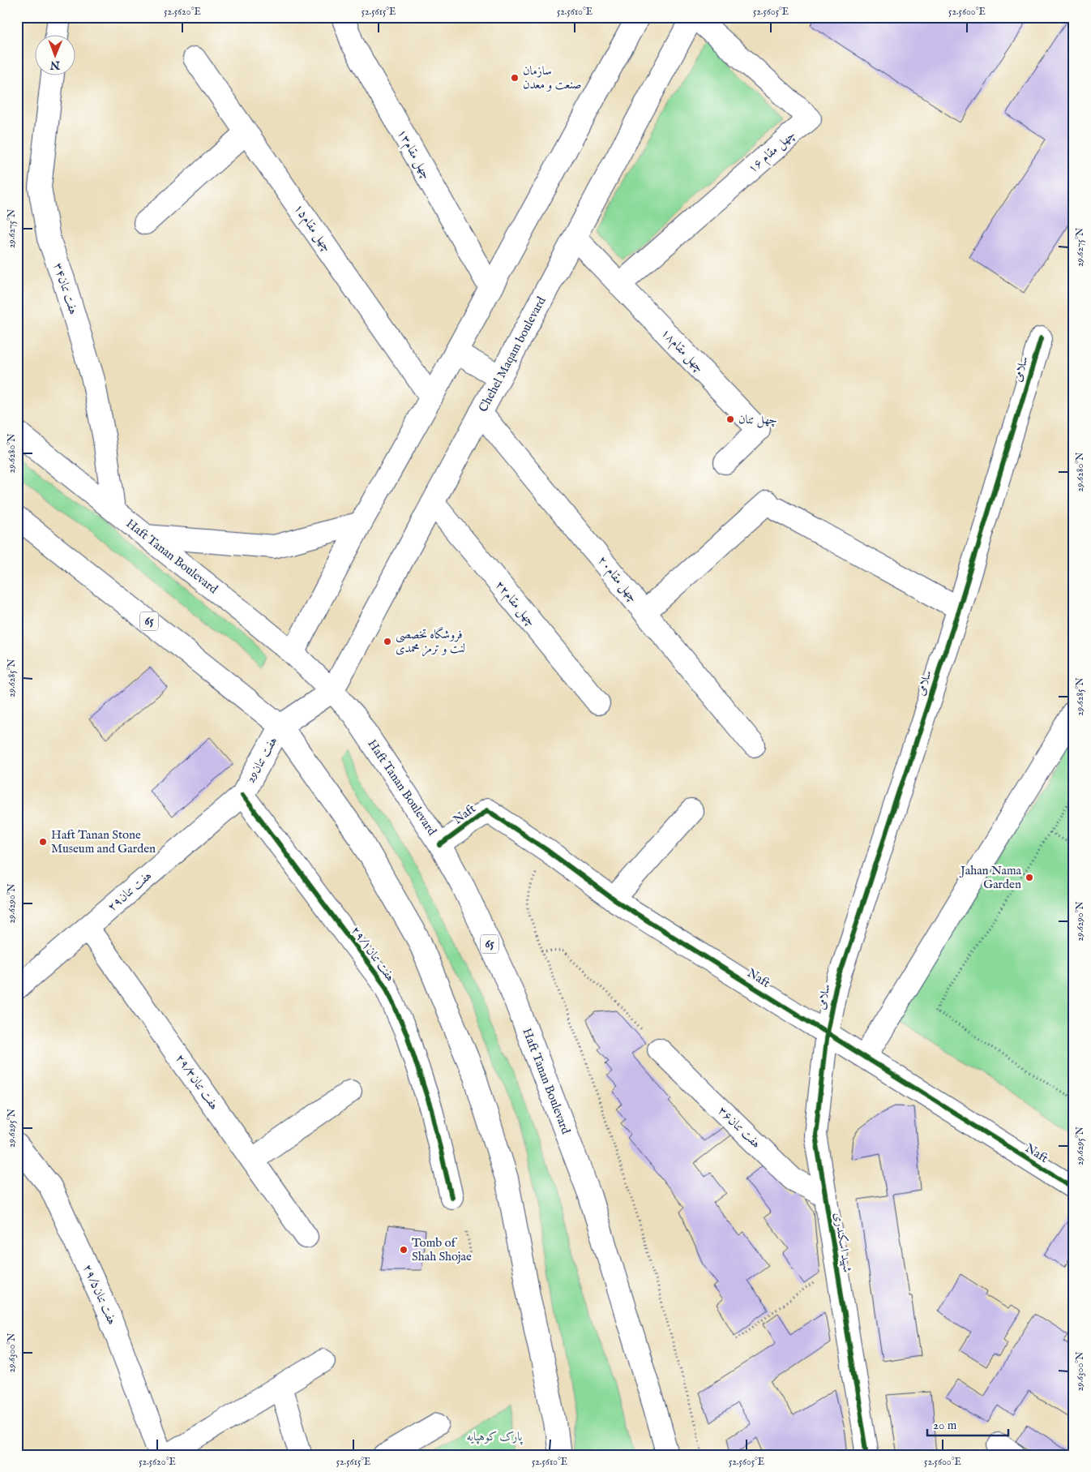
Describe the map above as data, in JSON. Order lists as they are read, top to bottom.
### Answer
{
  "streets": {
    "street": [
      "چهل مقام ۱۶",
      "چهل مقام۱۳",
      "چهل مقام۱۵",
      "هفت تنان۳۴",
      "۱۸چهل مقام",
      "Chehel Maqam boulevard",
      "سلامی",
      "Haft Tanan Boulevard",
      "چهل مقام۲۰",
      "چهل مقام۲۲",
      "65",
      "29هفت تنان",
      "Naft",
      "هفت تنان۲۹",
      "۲۹/۱هفت تنان",
      "۲۹/۳هفت تنان",
      "هفت تنان۳۶",
      "شهید اسکندری",
      "۲۹/۵هفت تنان"
    ]
  },
  "crossings": [
    ["چهل مقام ۱۶", "۱۸چهل مقام"],
    ["هفت تنان۳۴", "Haft Tanan Boulevard"],
    ["۱۸چهل مقام", "Chehel Maqam boulevard"],
    ["Chehel Maqam boulevard", "Haft Tanan Boulevard"],
    ["Chehel Maqam boulevard", "چهل مقام۲۰"],
    ["Chehel Maqam boulevard", "چهل مقام۲۲"],
    ["سلامی", "Naft"],
    ["سلامی", "شهید اسکندری"],
    ["Haft Tanan Boulevard", "Naft"],
    ["65", "29هفت تنان"],
    ["29هفت تنان", "هفت تنان۲۹"],
    ["29هفت تنان", "۲۹/۱هفت تنان"],
    ["Naft", "شهید اسکندری"],
    ["هفت تنان۲۹", "۲۹/۱هفت تنان"],
    ["هفت تنان۲۹", "۲۹/۳هفت تنان"],
    ["هفت تنان۳۶", "شهید اسکندری"]
  ],
  "parks": ["پارک کوهپایه"],
  "places": [
    "سازمان صنعت و معدن",
    "چهل تنان",
    "فروشگاه تخصصی لنت و ترمز محمدی",
    "Haft Tanan Stone Museum and Garden",
    "Jahan Nama Garden",
    "Tomb of Shah Shojae"
  ],
  "scale_bar": "20 m",
  "north": "bottom",
  "coordinates": [
    "52.5620°E",
    "52.5615°E",
    "52.5610°E",
    "52.5605°E",
    "52.5600°E",
    "29.6275°N",
    "29.6280°N",
    "29.6285°N",
    "29.6290°N",
    "29.6295°N",
    "29.6300°N"
  ]
}
